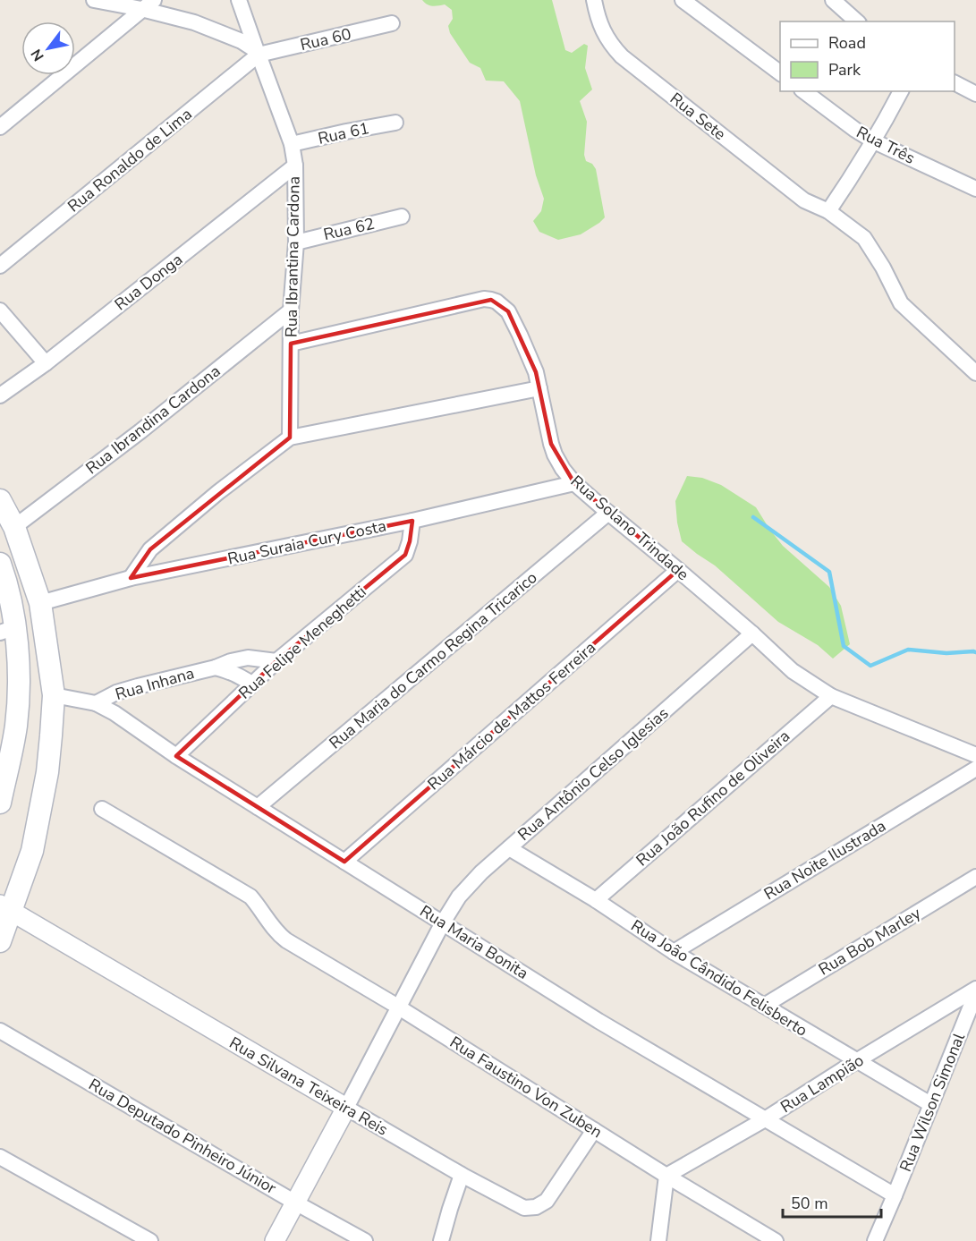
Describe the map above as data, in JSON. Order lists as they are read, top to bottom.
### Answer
{
  "streets": {
    "street": [
      "Rua 60",
      "Rua Sete",
      "Rua 61",
      "Rua Três",
      "Rua Ronaldo de Lima",
      "Rua 62",
      "Rua Ibrantina Cardona",
      "Rua Donga",
      "Rua Ibrandina Cardona",
      "Rua Solano Trindade",
      "Rua Suraia Cury Costa",
      "Rua Felipe Meneghetti",
      "Rua Maria do Carmo Regina Tricarico",
      "Rua Inhana",
      "Rua Márcio de Mattos Ferreira",
      "Rua Antônio Celso Iglesias",
      "Rua João Rufino de Oliveira",
      "Rua Noite Ilustrada",
      "Rua Bob Marley",
      "Rua Maria Bonita",
      "Rua João Cândido Felisberto",
      "Rua Lampião",
      "Rua Silvana Teixeira Reis",
      "Rua Faustino Von Zuben",
      "Rua Wilson Simonal",
      "Rua Deputado Pinheiro Júnior"
    ]
  },
  "crossings": [
    ["Rua 60", "Rua Ronaldo de Lima"],
    ["Rua 60", "Rua Ibrantina Cardona"],
    ["Rua 61", "Rua Ibrantina Cardona"],
    ["Rua Ronaldo de Lima", "Rua Ibrantina Cardona"],
    ["Rua 62", "Rua Ibrantina Cardona"],
    ["Rua Ibrantina Cardona", "Rua Donga"],
    ["Rua Ibrantina Cardona", "Rua Ibrandina Cardona"],
    ["Rua Ibrantina Cardona", "Rua Solano Trindade"],
    ["Rua Solano Trindade", "Rua Suraia Cury Costa"],
    ["Rua Solano Trindade", "Rua Maria do Carmo Regina Tricarico"],
    ["Rua Solano Trindade", "Rua Márcio de Mattos Ferreira"],
    ["Rua Solano Trindade", "Rua Antônio Celso Iglesias"],
    ["Rua Solano Trindade", "Rua João Rufino de Oliveira"],
    ["Rua Suraia Cury Costa", "Rua Felipe Meneghetti"],
    ["Rua Felipe Meneghetti", "Rua Inhana"],
    ["Rua Felipe Meneghetti", "Rua Maria Bonita"],
    ["Rua Maria do Carmo Regina Tricarico", "Rua Maria Bonita"],
    ["Rua Inhana", "Rua Maria Bonita"],
    ["Rua Márcio de Mattos Ferreira", "Rua Maria Bonita"],
    ["Rua Antônio Celso Iglesias", "Rua Maria Bonita"],
    ["Rua Antônio Celso Iglesias", "Rua João Cândido Felisberto"],
    ["Rua Antônio Celso Iglesias", "Rua Silvana Teixeira Reis"],
    ["Rua Antônio Celso Iglesias", "Rua Faustino Von Zuben"],
    ["Rua João Rufino de Oliveira", "Rua João Cândido Felisberto"],
    ["Rua Noite Ilustrada", "Rua João Cândido Felisberto"],
    ["Rua Bob Marley", "Rua João Cândido Felisberto"],
    ["Rua Maria Bonita", "Rua Lampião"],
    ["Rua Maria Bonita", "Rua Wilson Simonal"],
    ["Rua João Cândido Felisberto", "Rua Lampião"],
    ["Rua João Cândido Felisberto", "Rua Wilson Simonal"],
    ["Rua Lampião", "Rua Faustino Von Zuben"],
    ["Rua Silvana Teixeira Reis", "Rua Faustino Von Zuben"]
  ],
  "legend": ["Road", "Park"],
  "scale_bar": "50 m",
  "north": "bottom left"
}
